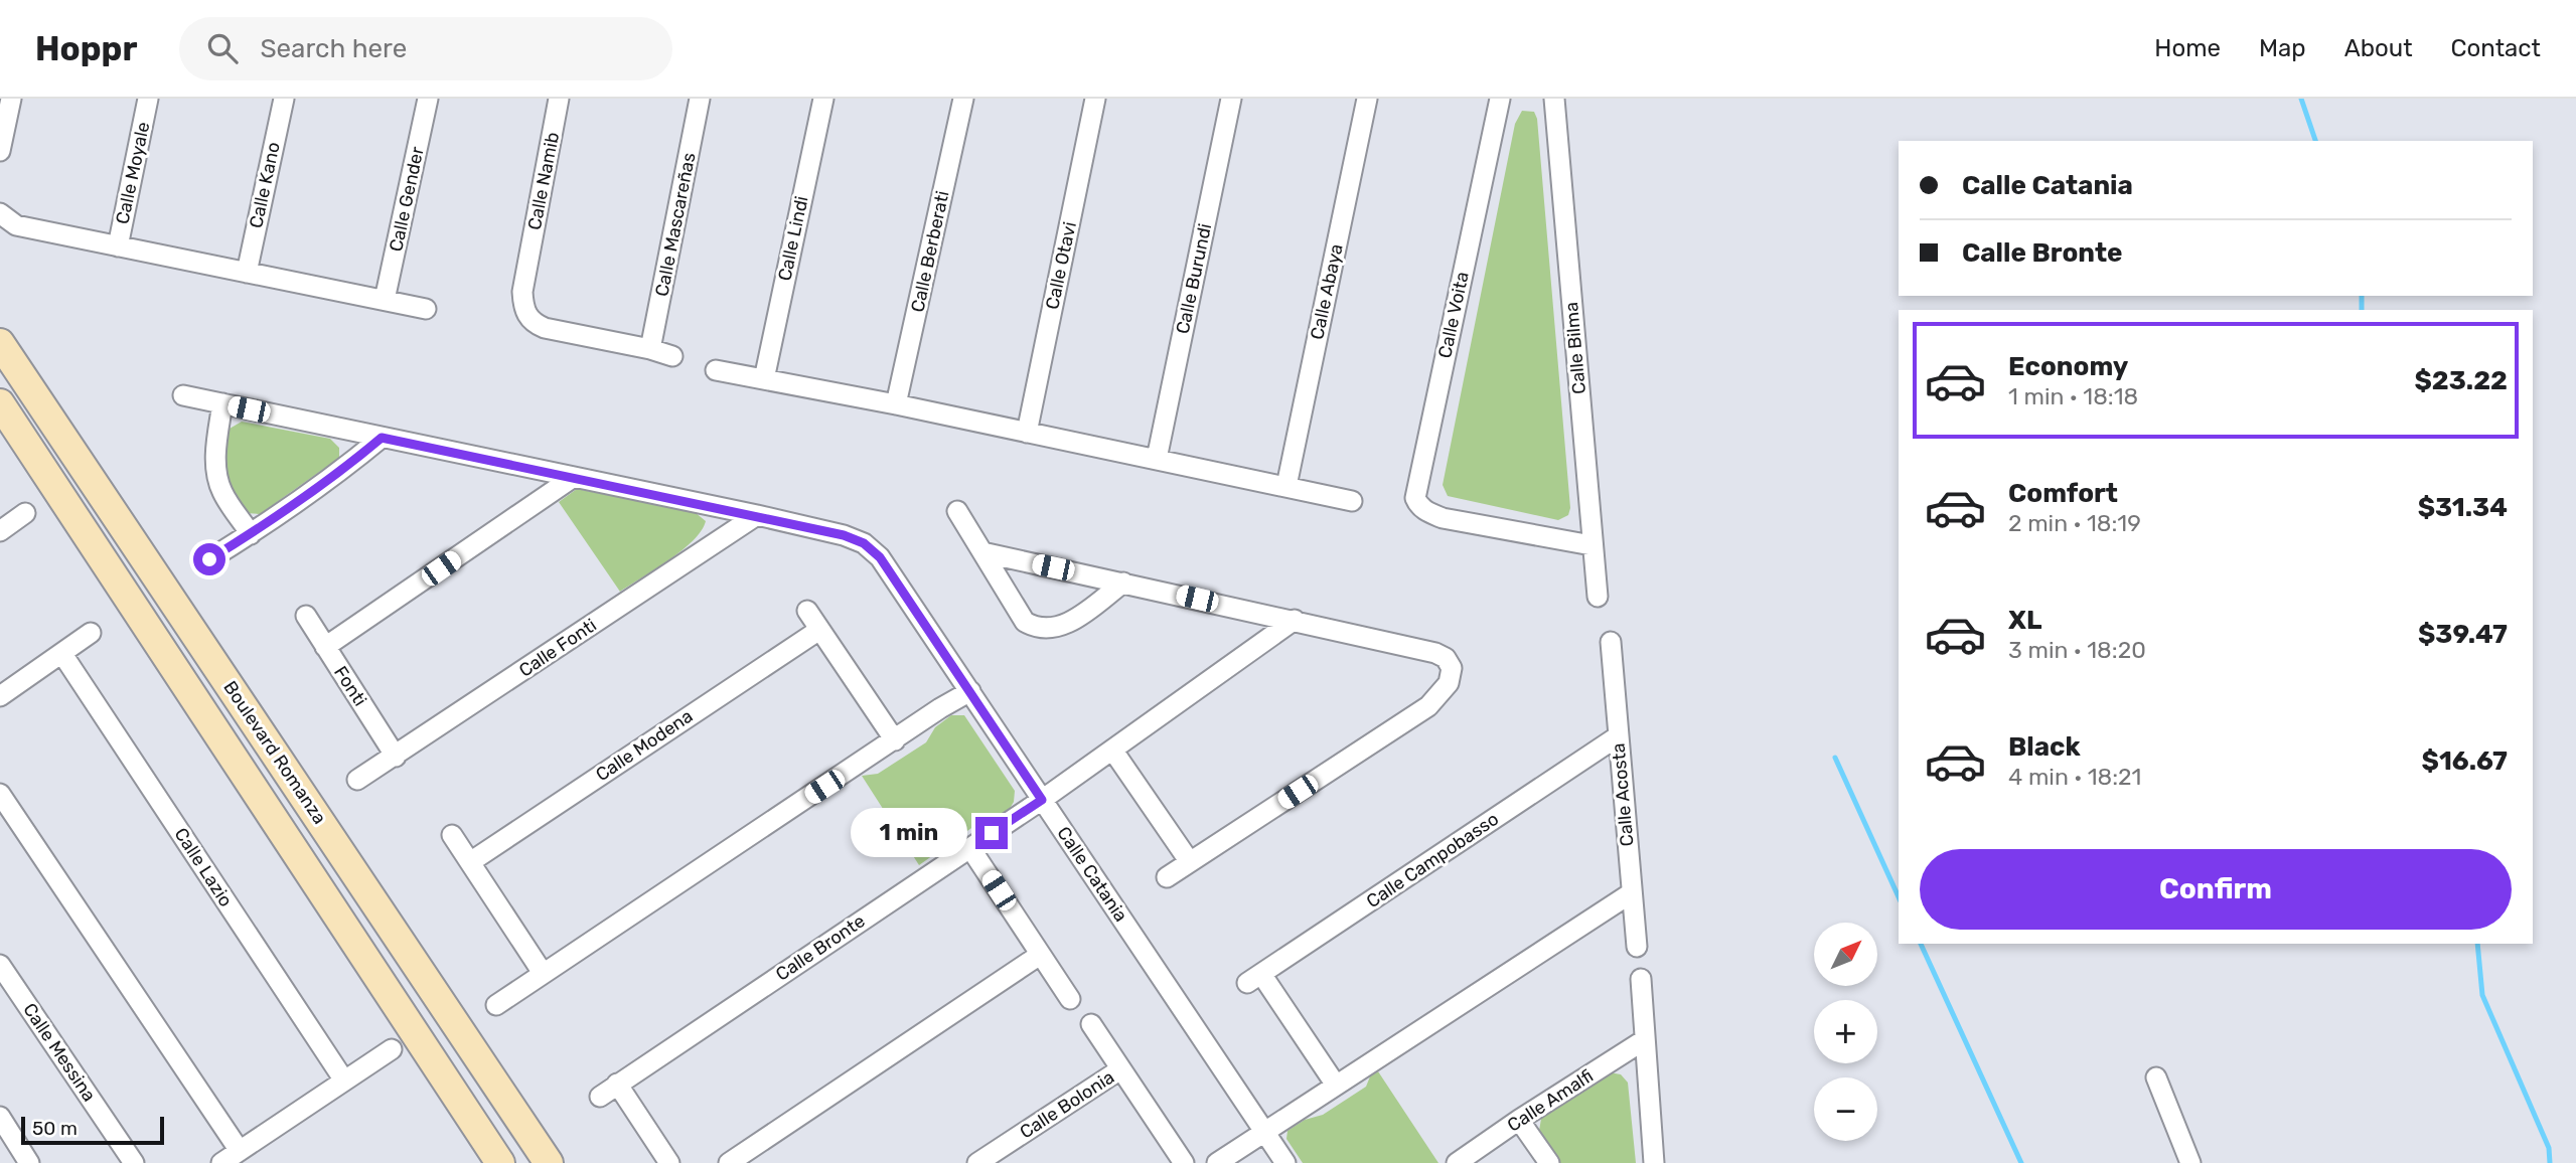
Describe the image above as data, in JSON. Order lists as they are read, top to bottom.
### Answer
{
  "streets": {
    "main road": ["Boulevard Romanza"],
    "street": [
      "Calle Moyale",
      "Calle Namib",
      "Calle Kano",
      "Calle Gender",
      "Calle Mascareñas",
      "Calle Lindi",
      "Calle Berberati",
      "Calle Otavi",
      "Calle Burundi",
      "Calle Abaya",
      "Calle Voita",
      "Calle Bilma",
      "Calle Fonti",
      "Fonti",
      "Calle Modena",
      "Calle Acosta",
      "Calle Campobasso",
      "Calle Lazio",
      "Calle Catania",
      "Calle Bronte",
      "Calle Messina",
      "Calle Amalfi",
      "Calle Bolonia"
    ]
  },
  "crossings": [
    ["Calle Namib", "Calle Mascareñas"],
    ["Calle Voita", "Calle Bilma"],
    ["Calle Fonti", "Fonti"],
    ["Calle Fonti", "Calle Catania"],
    ["Calle Acosta", "Calle Campobasso"],
    ["Calle Catania", "Calle Bronte"]
  ],
  "scale_bar": "50 m",
  "north": "top right",
  "page": {
    "header": "Hoppr",
    "search": "Search here",
    "nav": [
      "Home",
      "Map",
      "About",
      "Contact"
    ],
    "banner": ["Calle Catania", "Calle Bronte"],
    "list": [
      {
        "name": "Economy",
        "note": "1 min · 18:18",
        "value": "$23.22"
      },
      {
        "name": "Comfort",
        "note": "2 min · 18:19",
        "value": "$31.34"
      },
      {
        "name": "XL",
        "note": "3 min · 18:20",
        "value": "$39.47"
      },
      {
        "name": "Black",
        "note": "4 min · 18:21",
        "value": "$16.67"
      }
    ],
    "bubble": "1 min",
    "buttons": "Confirm",
    "map_buttons": ["+", "−"],
    "scale": "50 m"
  }
}
